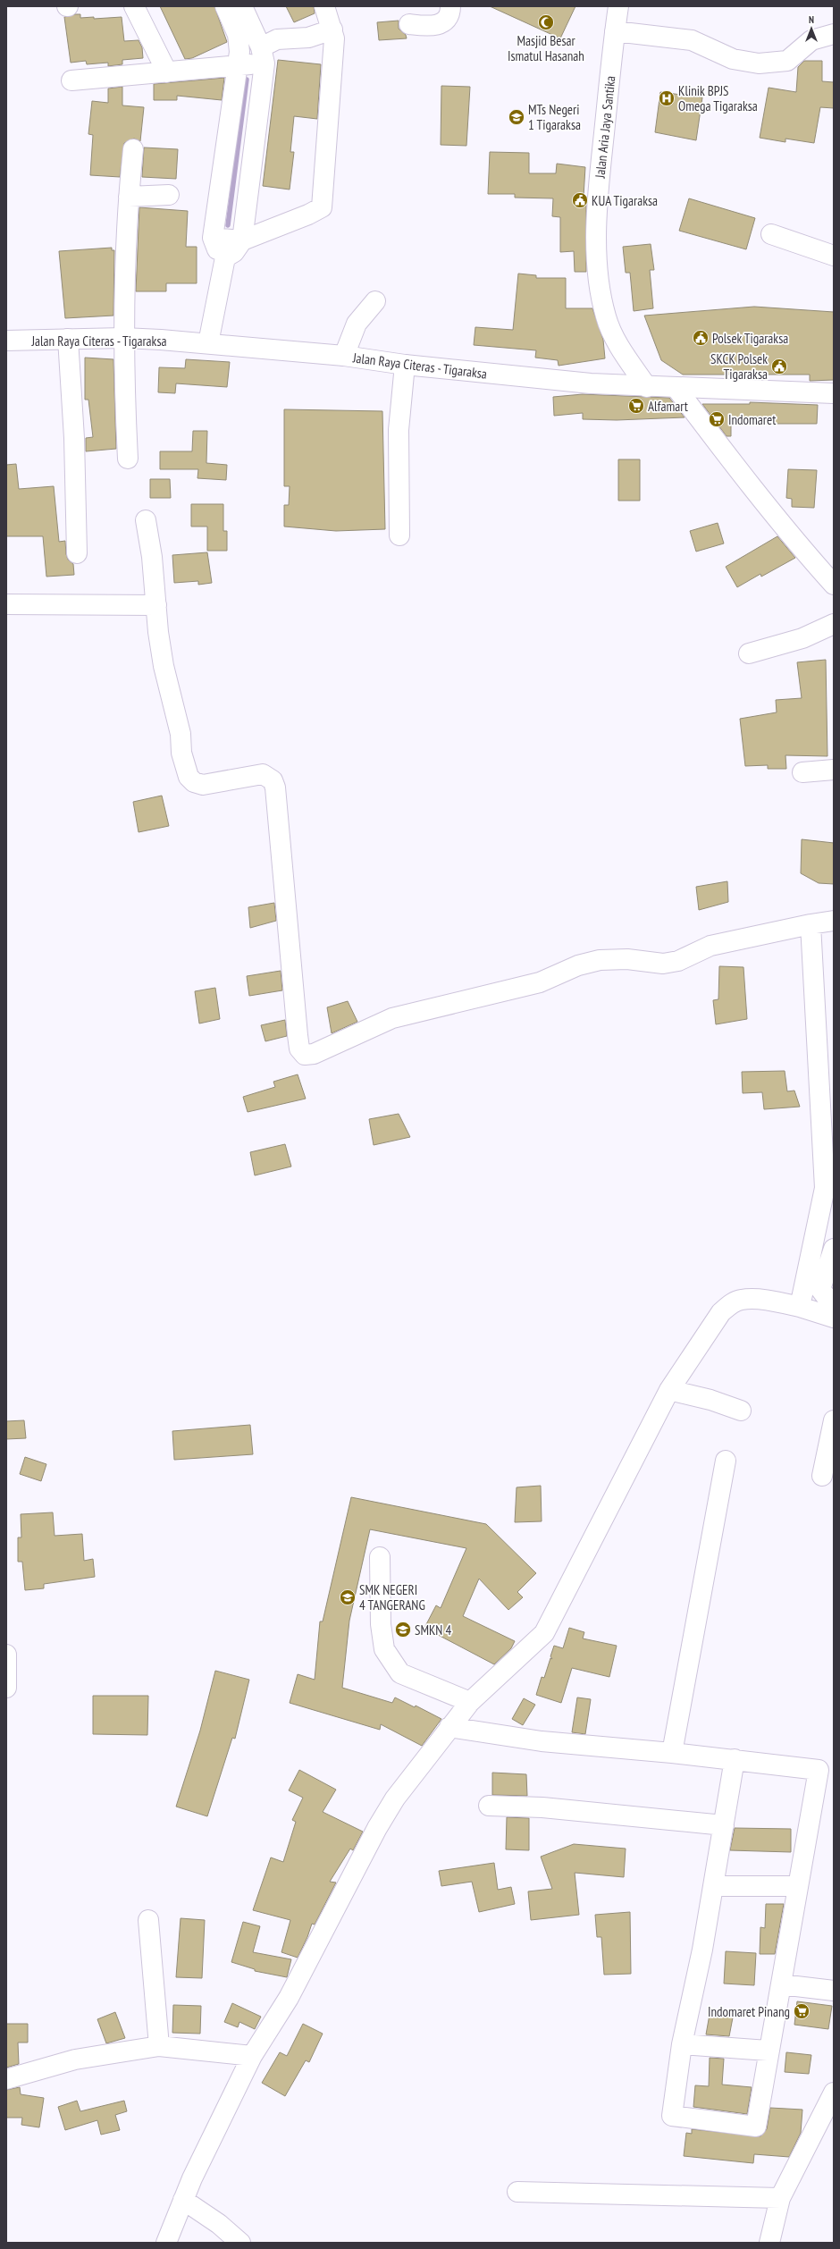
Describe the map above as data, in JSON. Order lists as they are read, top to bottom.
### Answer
{
  "streets": {
    "street": ["Jalan Aria Jaya Santika", "Jalan Raya Citeras - Tigaraksa"]
  },
  "crossings": [
    ["Jalan Aria Jaya Santika", "Jalan Raya Citeras - Tigaraksa"]
  ],
  "places": {
    "mosque": ["Masjid Besar Ismatul Hasanah"],
    "hospital": ["Klinik BPJS Omega Tigaraksa"],
    "school or university": ["MTs Negeri 1 Tigaraksa", "SMK NEGERI 4 TANGERANG", "SMKN 4"],
    "public building": ["KUA Tigaraksa", "Polsek Tigaraksa", "SKCK Polsek Tigaraksa"],
    "supermarket": ["Alfamart", "Indomaret", "Indomaret Pinang"]
  },
  "north": "top"
}
